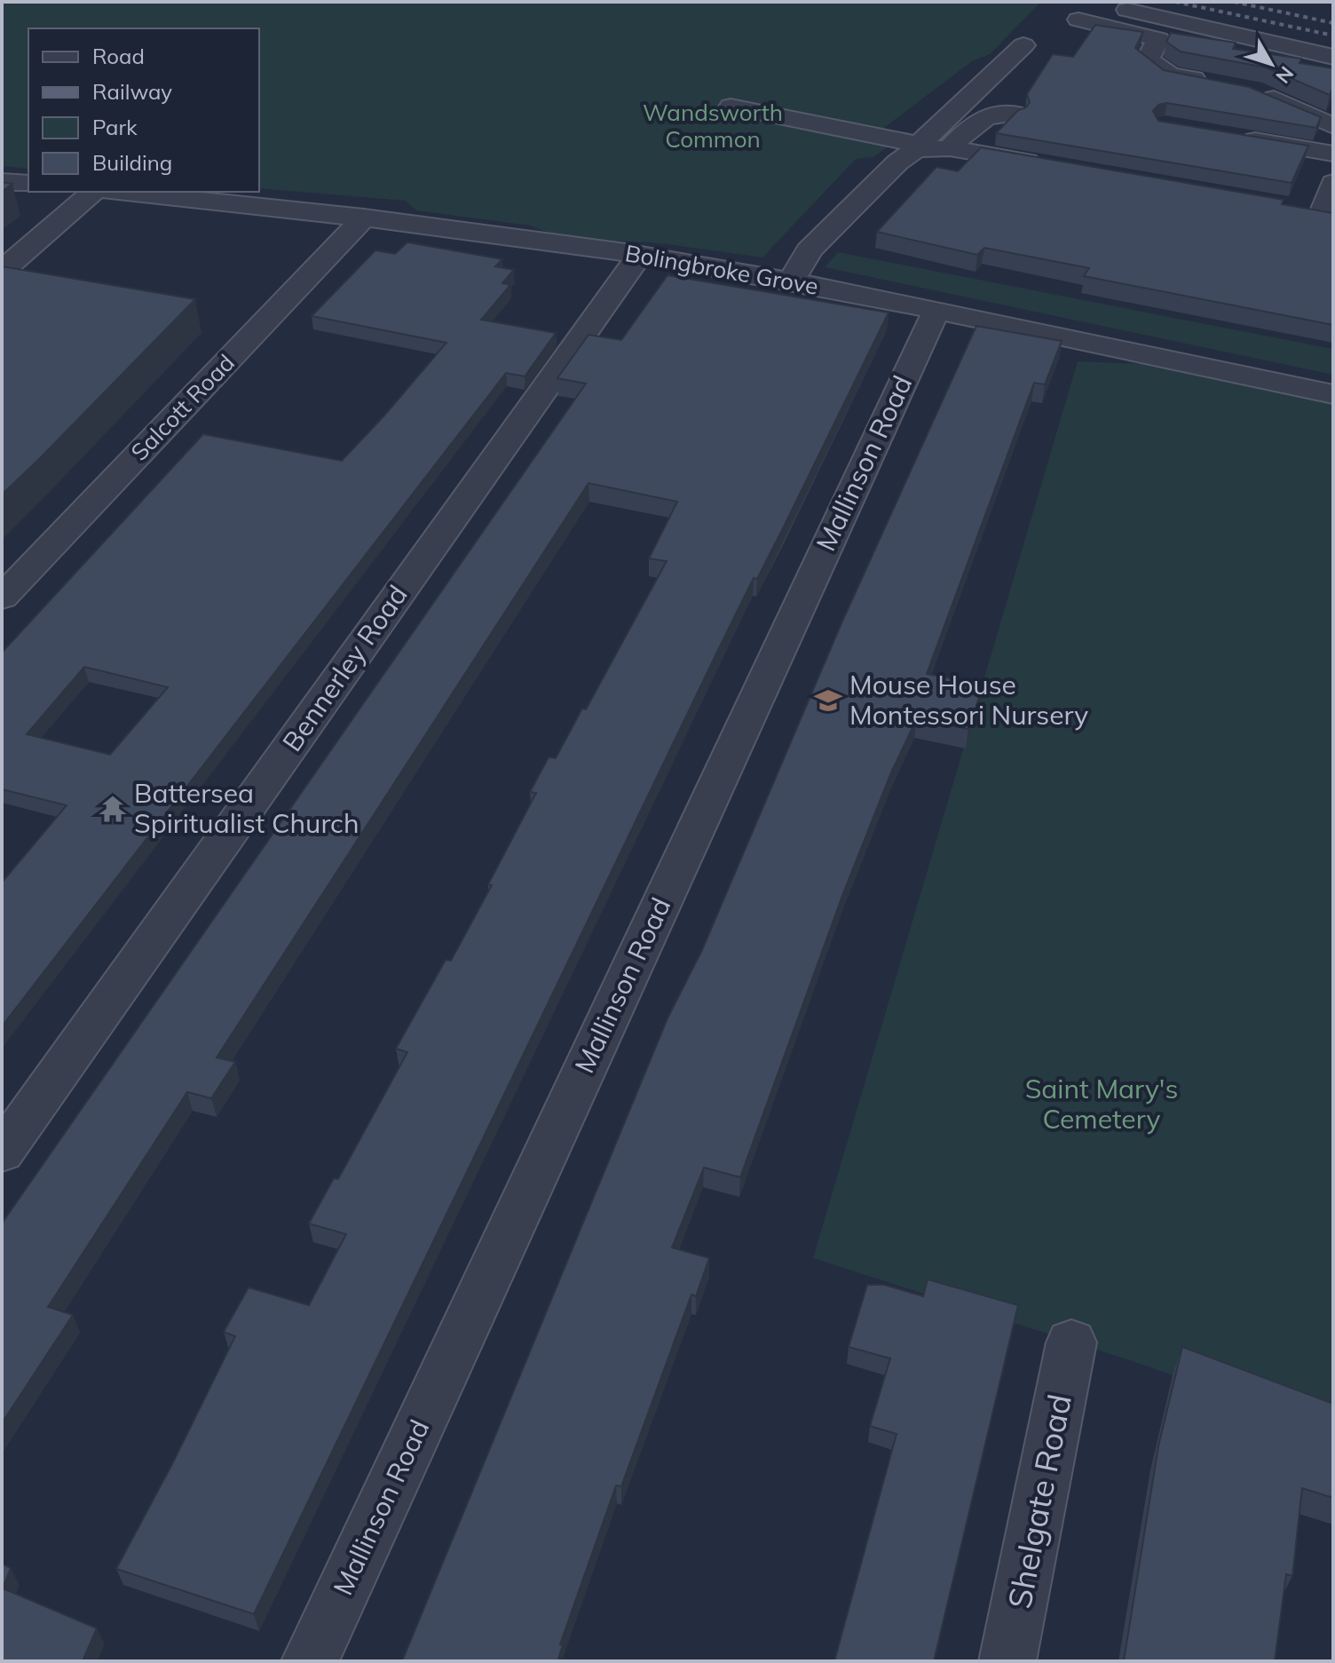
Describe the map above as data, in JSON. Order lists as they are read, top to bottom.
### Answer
{
  "streets": {
    "street": [
      "Bolingbroke Grove",
      "Salcott Road",
      "Mallinson Road",
      "Bennerley Road",
      "Shelgate Road"
    ]
  },
  "crossings": [
    ["Bolingbroke Grove", "Salcott Road"],
    ["Bolingbroke Grove", "Mallinson Road"],
    ["Bolingbroke Grove", "Bennerley Road"]
  ],
  "parks": ["Wandsworth Common", "Saint Mary's Cemetery"],
  "places": {
    "school or university": ["Mouse House Montessori Nursery"],
    "temple": ["Battersea Spiritualist Church"]
  },
  "legend": [
    "Road",
    "Railway",
    "Park",
    "Building"
  ],
  "north": "bottom right"
}
